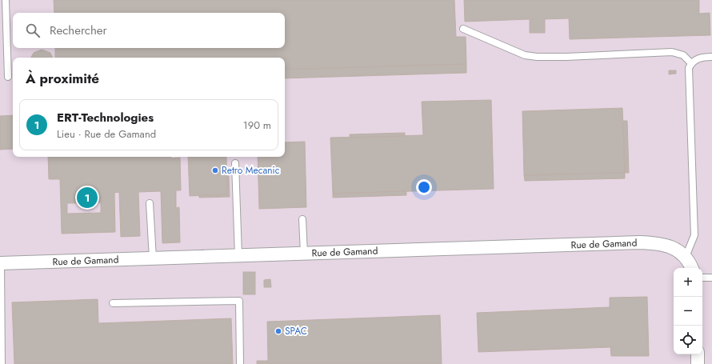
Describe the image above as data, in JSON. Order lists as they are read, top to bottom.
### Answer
{
  "streets": {
    "street": ["Rue de Gamand"]
  },
  "places": ["Retro Mecanic", "SPAC"],
  "page": {
    "search": "Rechercher",
    "heading": "À proximité",
    "list": [
      {
        "mark": "1",
        "name": "ERT-Technologies",
        "note": "Lieu · Rue de Gamand",
        "value": "190 m"
      }
    ],
    "pins": "1",
    "map_buttons": ["+", "−"]
  }
}
